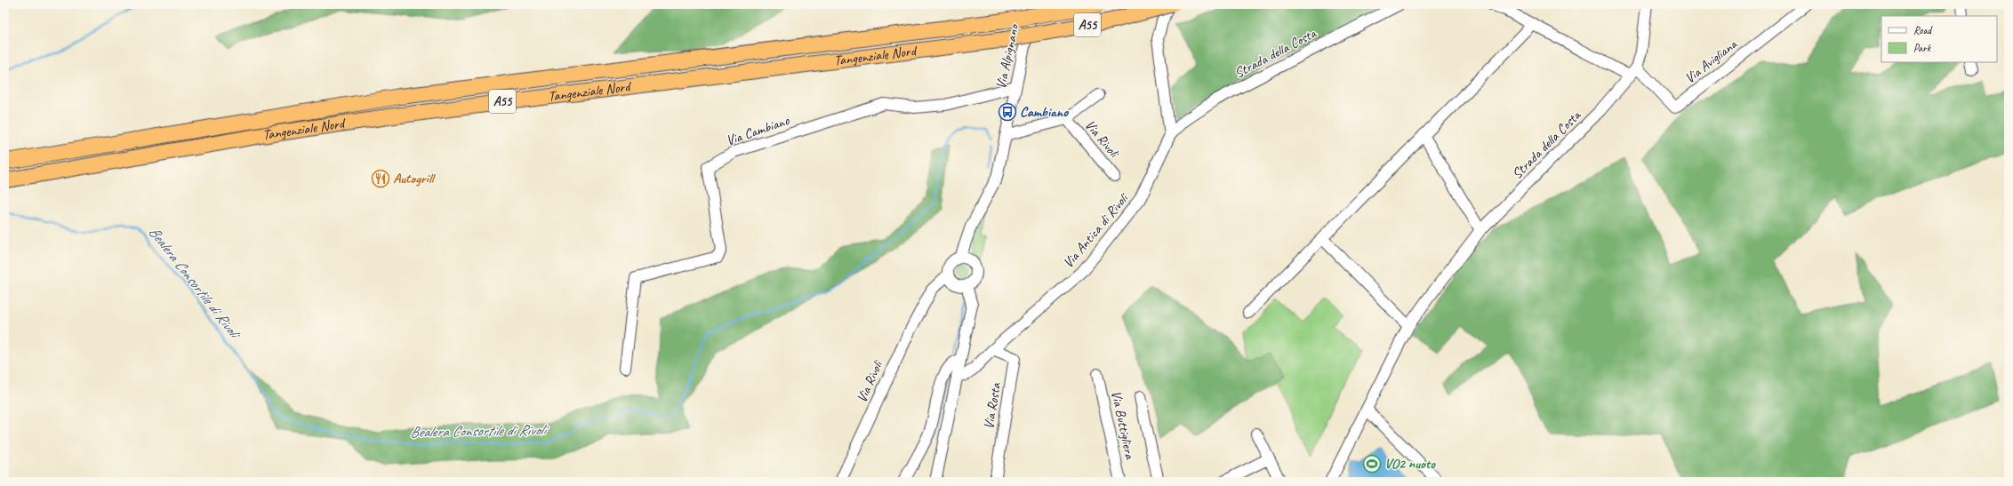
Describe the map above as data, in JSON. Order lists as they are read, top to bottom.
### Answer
{
  "streets": {
    "highway": ["A55", "Tangenziale Nord"],
    "street": [
      "Strada della Costa",
      "Via Alpignano",
      "Via Avigliana",
      "Via Cambiano",
      "Via Rivoli",
      "Via Antica di Rivoli",
      "Via Rosta",
      "Via Buttigliera"
    ]
  },
  "crossings": [
    ["Strada della Costa", "Via Avigliana"],
    ["Strada della Costa", "Via Antica di Rivoli"],
    ["Via Alpignano", "Via Cambiano"],
    ["Via Alpignano", "Via Rivoli"],
    ["Via Antica di Rivoli", "Via Rosta"]
  ],
  "water": ["Bealera Consortile di Rivoli"],
  "places": {
    "bus stop": ["Cambiano"],
    "restaurant": ["Autogrill"],
    "sports": ["VO2 nuoto"]
  },
  "legend": ["Road", "Park"]
}
